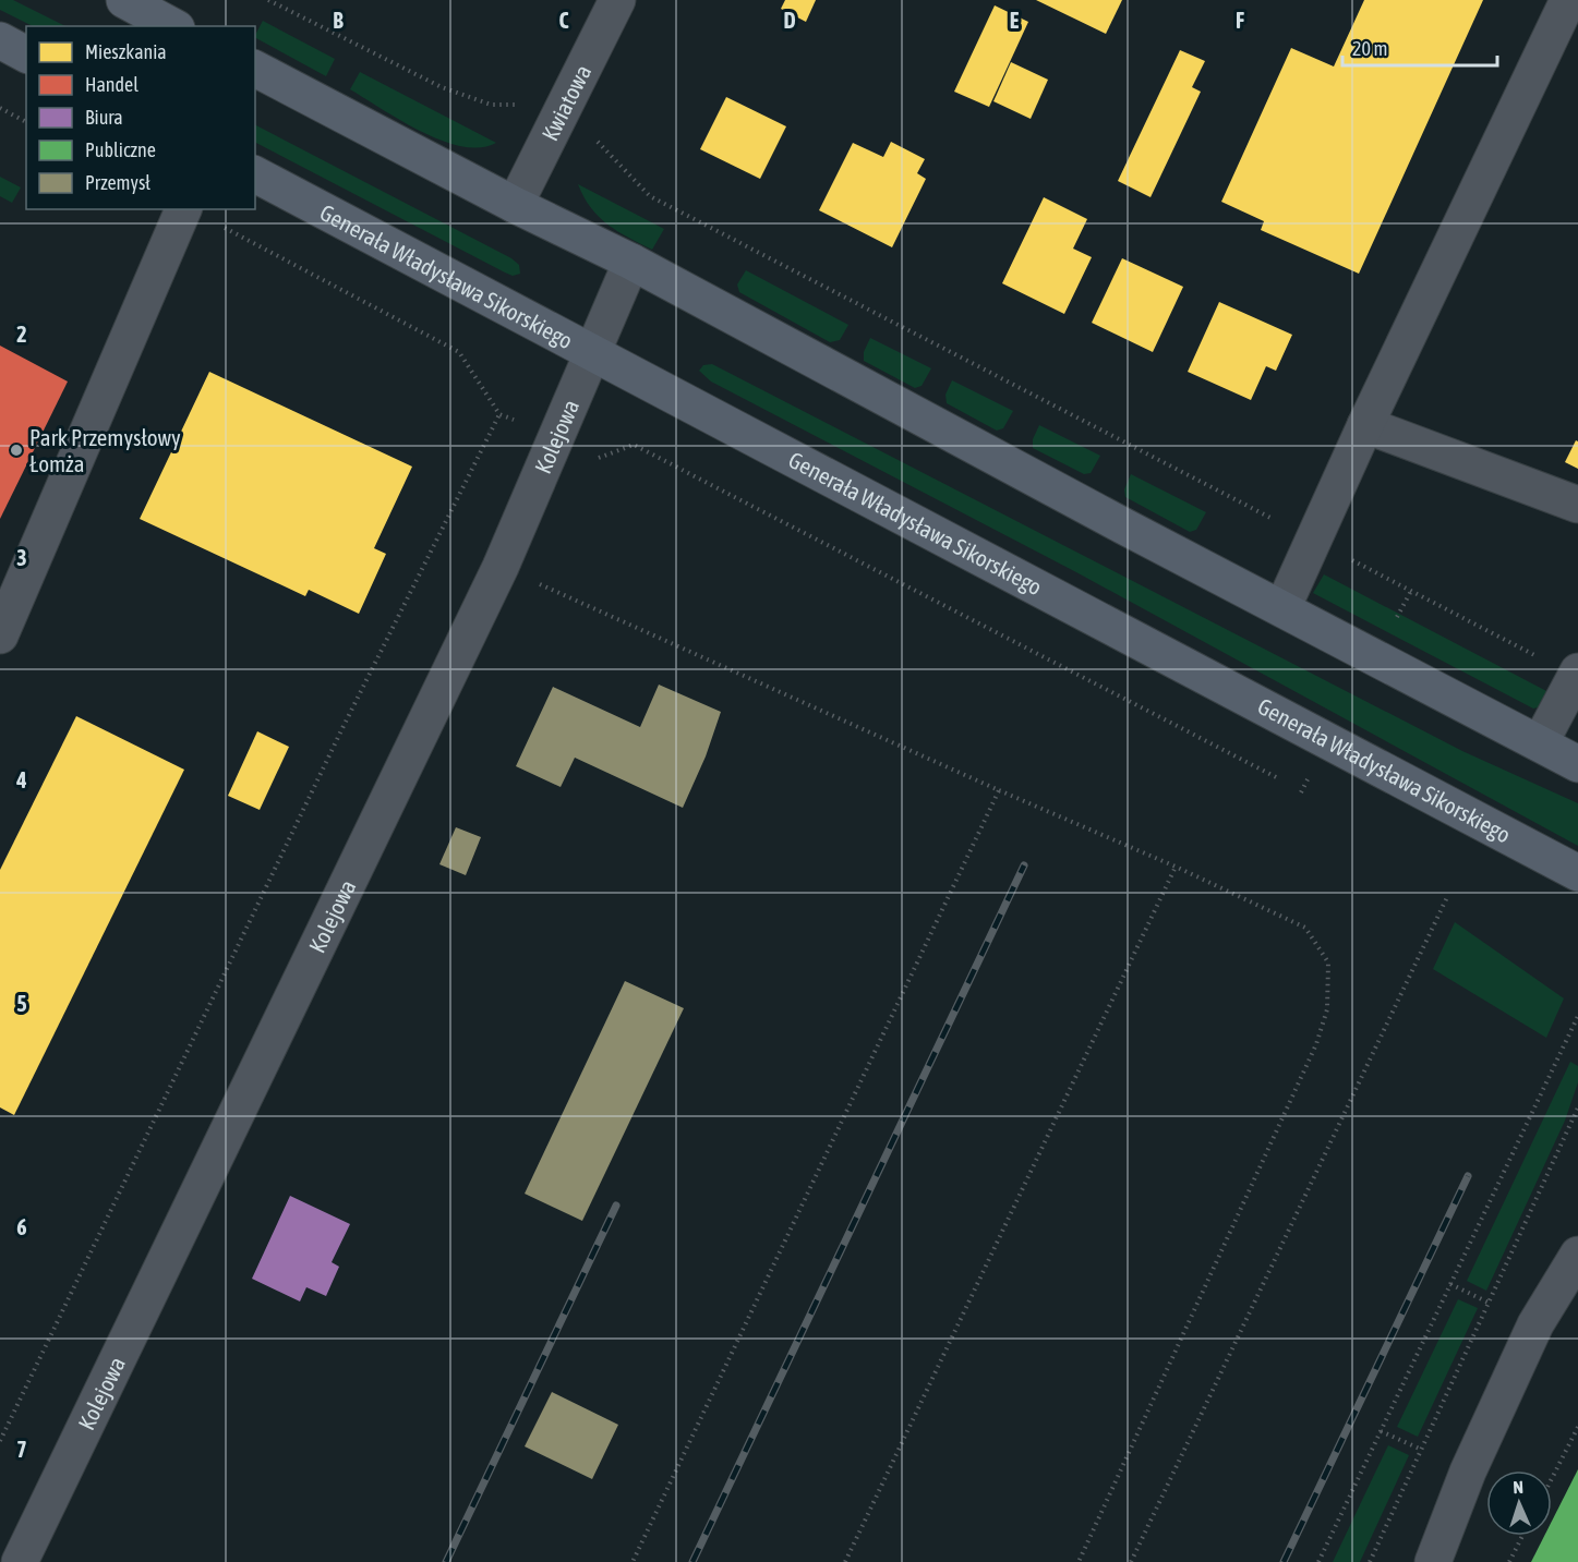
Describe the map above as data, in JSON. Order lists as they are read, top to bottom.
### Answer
{
  "streets": {
    "main road": ["Generała Władysława Sikorskiego"],
    "street": ["Kwiatowa", "Kolejowa"]
  },
  "crossings": [
    ["Generała Władysława Sikorskiego", "Kolejowa"]
  ],
  "places": ["Park Przemysłowy Łomża"],
  "legend": [
    "Mieszkania",
    "Handel",
    "Biura",
    "Publiczne",
    "Przemysł"
  ],
  "scale_bar": "20 m",
  "north": "top",
  "grid": {
    "columns": [
      "B",
      "C",
      "D",
      "E",
      "F"
    ],
    "rows": [
      "2",
      "3",
      "4",
      "5",
      "6",
      "7"
    ]
  }
}
